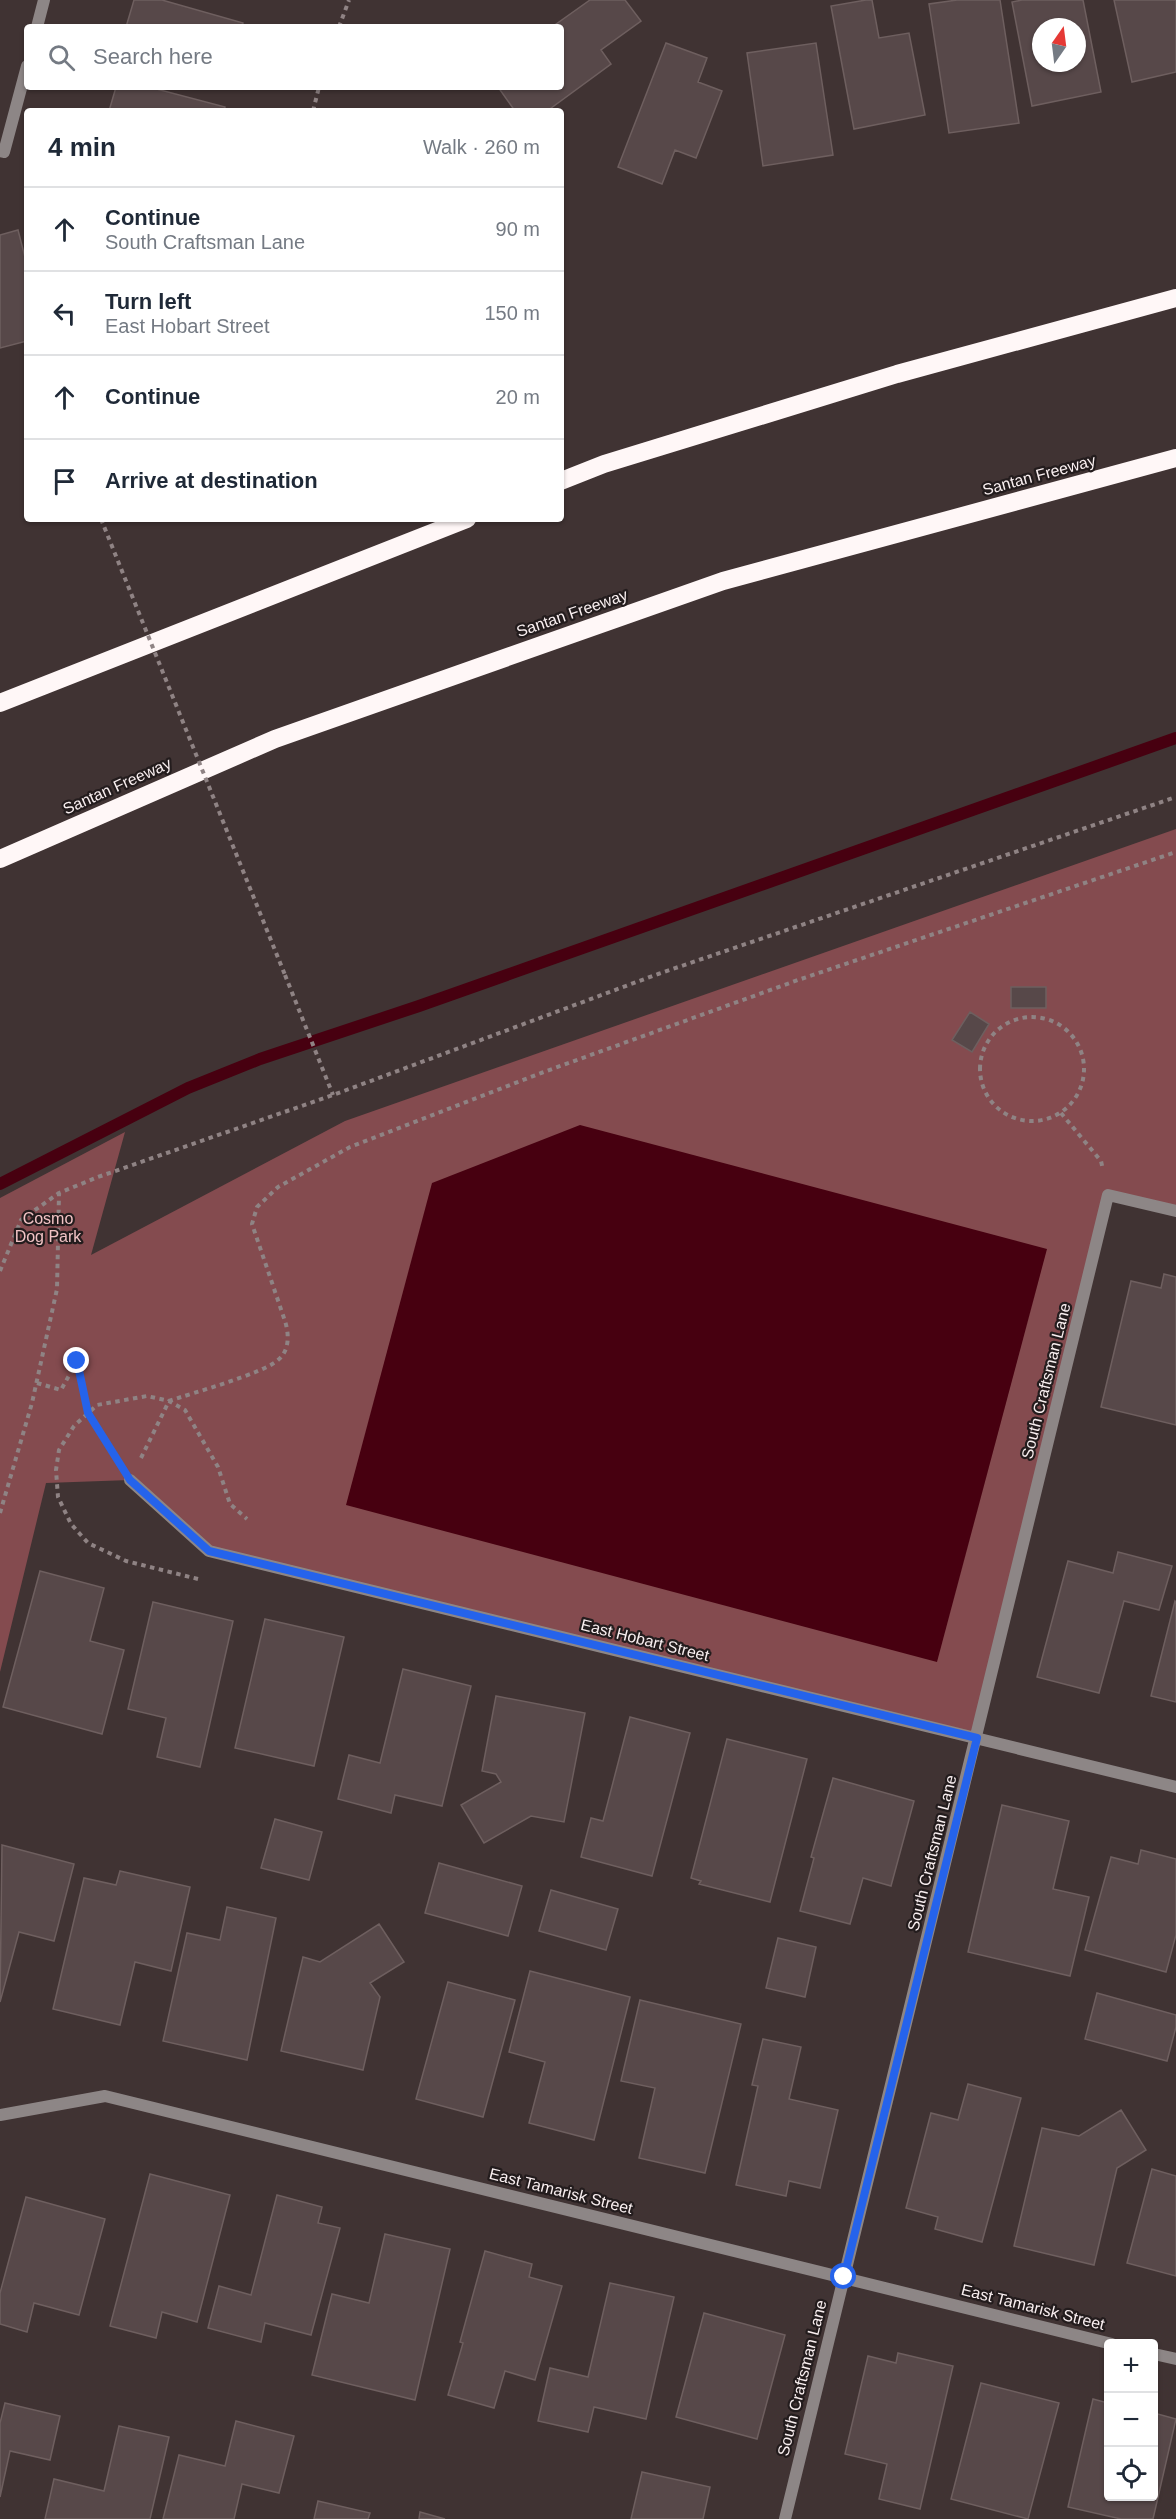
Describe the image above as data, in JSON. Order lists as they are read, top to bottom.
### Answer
{
  "streets": {
    "highway": ["Santan Freeway"],
    "street": ["South Craftsman Lane", "East Hobart Street", "East Tamarisk Street"]
  },
  "crossings": [
    ["South Craftsman Lane", "East Hobart Street"],
    ["South Craftsman Lane", "East Tamarisk Street"]
  ],
  "parks": ["Cosmo Dog Park"],
  "north": "top",
  "page": {
    "search": "Search here",
    "heading": ["4 min", "Walk · 260 m"],
    "list": [
      ["Continue", "South Craftsman Lane", "90 m"],
      ["Turn left", "East Hobart Street", "150 m"],
      ["Continue", "20 m"],
      "Arrive at destination"
    ],
    "map_buttons": ["+", "−"]
  }
}
